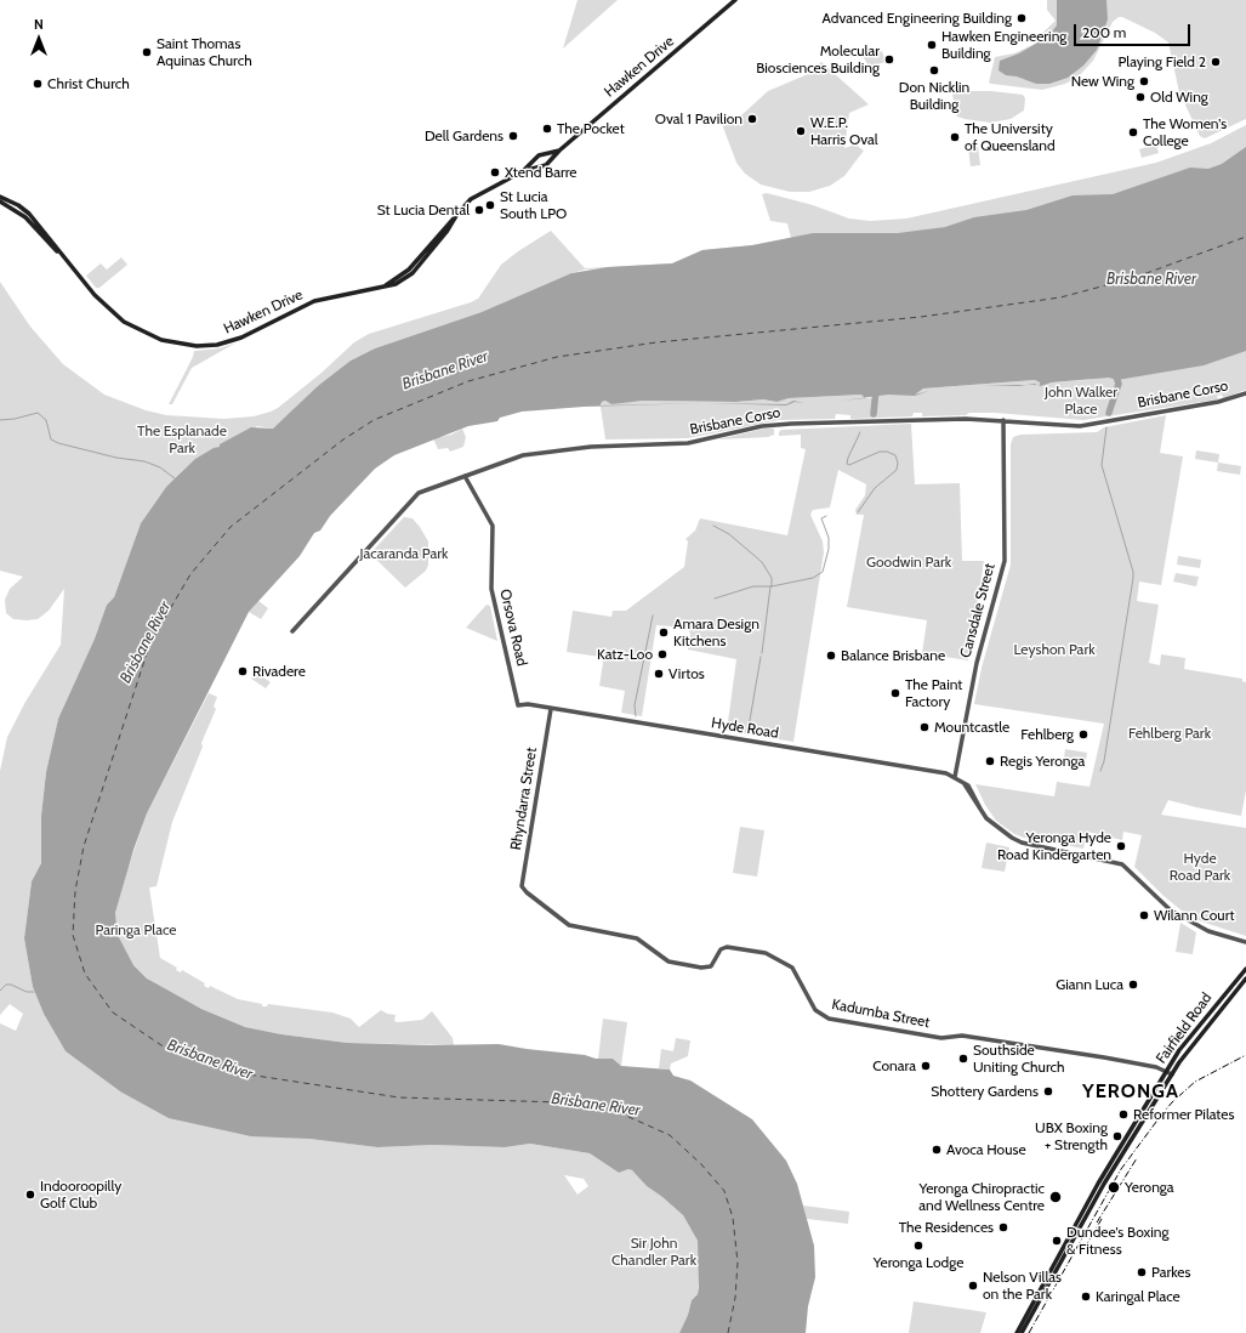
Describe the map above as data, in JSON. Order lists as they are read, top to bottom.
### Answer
{
  "streets": {
    "main road": ["Hawken Drive", "Fairfield Road"],
    "street": [
      "Brisbane Corso",
      "Cansdale Street",
      "Orsova Road",
      "Hyde Road",
      "Rhyndarra Street",
      "Kadumba Street"
    ]
  },
  "crossings": [
    ["Brisbane Corso", "Cansdale Street"],
    ["Brisbane Corso", "Orsova Road"],
    ["Cansdale Street", "Hyde Road"],
    ["Orsova Road", "Hyde Road"],
    ["Hyde Road", "Rhyndarra Street"],
    ["Rhyndarra Street", "Kadumba Street"],
    ["Kadumba Street", "Fairfield Road"]
  ],
  "districts": ["YERONGA"],
  "water": ["Brisbane River"],
  "parks": [
    "John Walker Place",
    "The Esplanade Park",
    "Jacaranda Park",
    "Goodwin Park",
    "Leyshon Park",
    "Fehlberg Park",
    "Hyde Road Park",
    "Paringa Place",
    "Sir John Chandler Park"
  ],
  "places": [
    "Advanced Engineering Building",
    "Hawken Engineering Building",
    "Saint Thomas Aquinas Church",
    "Molecular Biosciences Building",
    "Playing Field 2",
    "Don Nicklin Building",
    "New Wing",
    "Christ Church",
    "Old Wing",
    "Oval 1 Pavilion",
    "The Pocket",
    "W.E.P. Harris Oval",
    "The Women's College",
    "Dell Gardens",
    "The University of Queensland",
    "Xtend Barre",
    "St Lucia South LPO",
    "St Lucia Dental",
    "Amara Design Kitchens",
    "Katz-Loo",
    "Balance Brisbane",
    "Rivadere",
    "Virtos",
    "The Paint Factory",
    "Mountcastle",
    "Fehlberg",
    "Regis Yeronga",
    "Yeronga Hyde Road Kindergarten",
    "Wilann Court",
    "Giann Luca",
    "Southside Uniting Church",
    "Conara",
    "Shottery Gardens",
    "Reformer Pilates",
    "UBX Boxing + Strength",
    "Avoca House",
    "Yeronga",
    "Indooroopilly Golf Club",
    "Yeronga Chiropractic and Wellness Centre",
    "The Residences",
    "Dundee's Boxing & Fitness",
    "Yeronga Lodge",
    "Parkes",
    "Nelson Villas on the Park",
    "Karingal Place"
  ],
  "scale_bar": "200 m",
  "north": "top"
}
